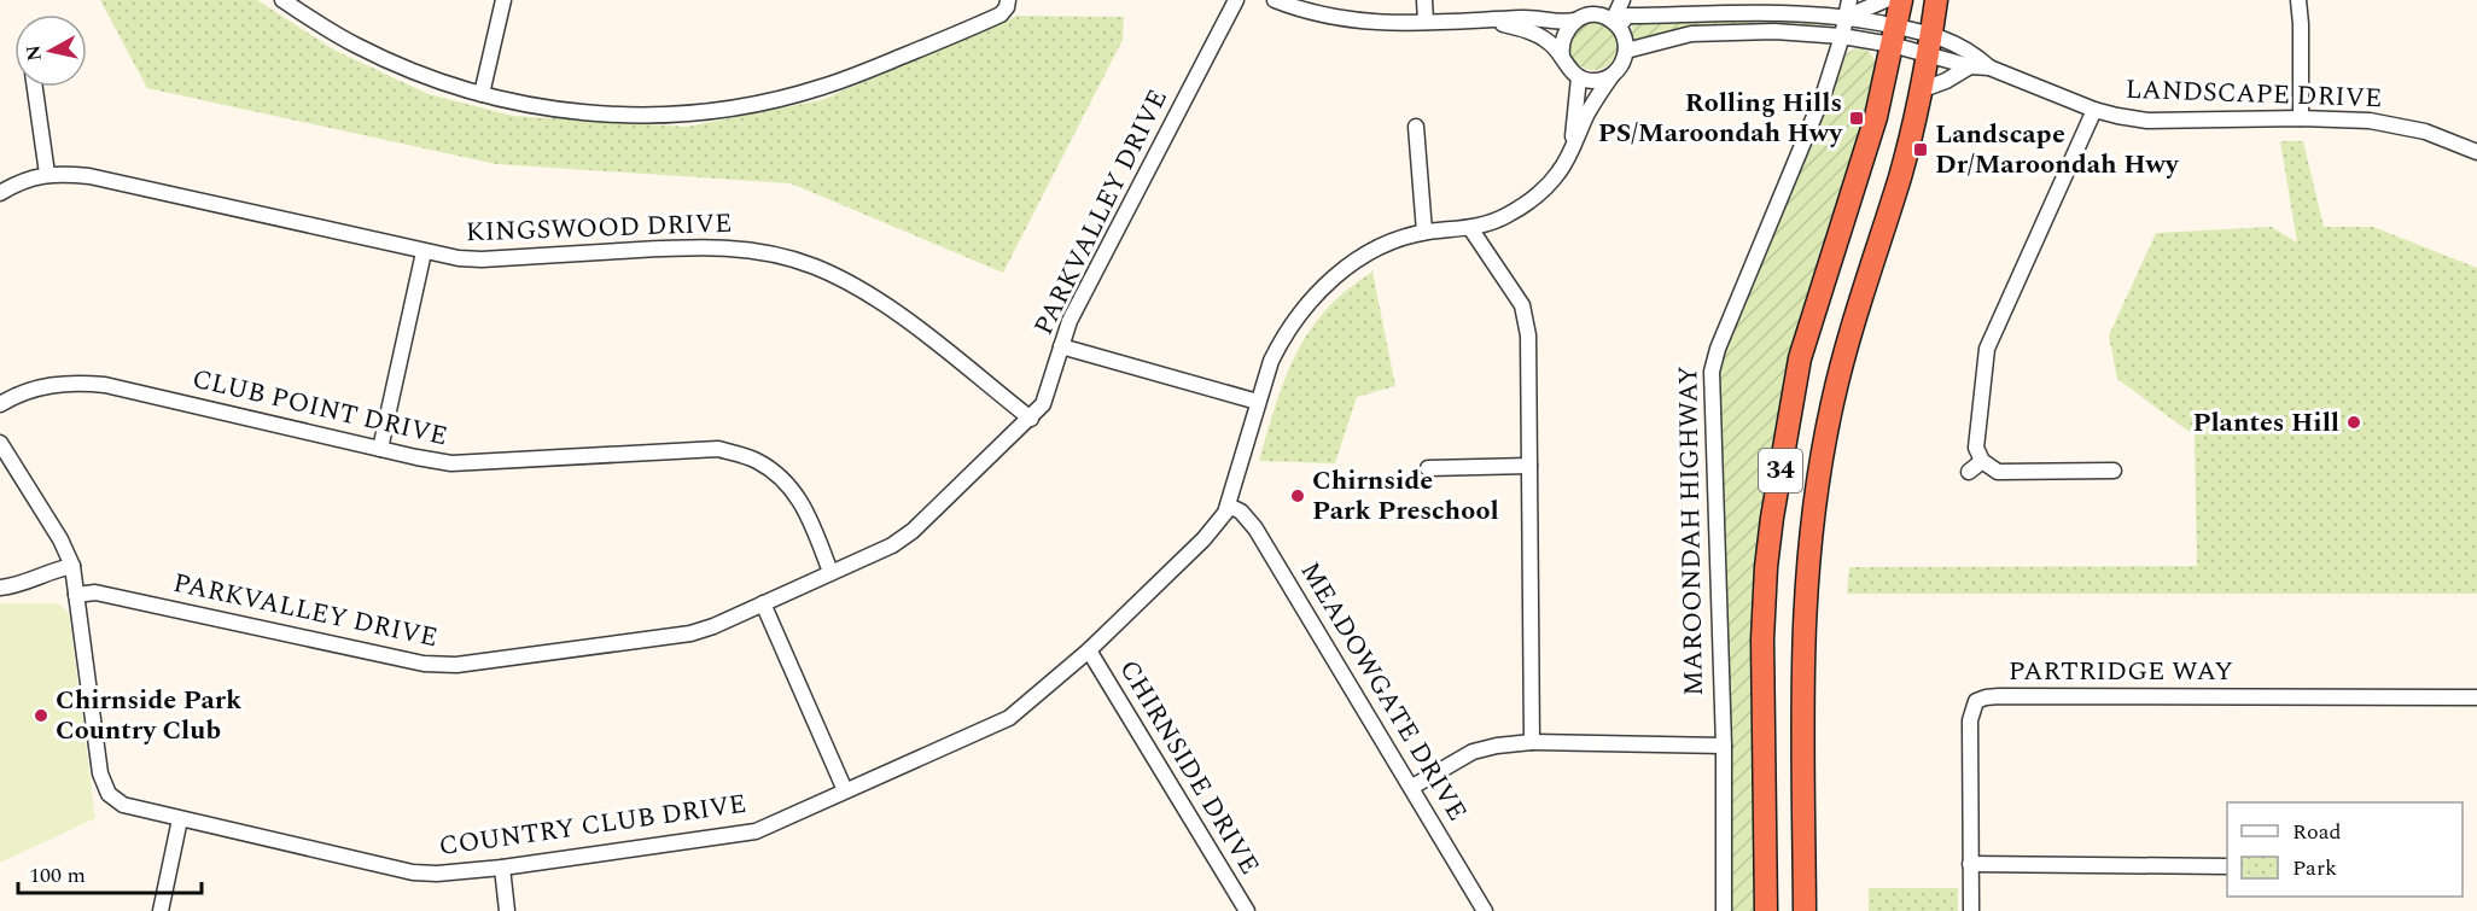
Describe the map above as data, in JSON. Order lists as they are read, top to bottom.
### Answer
{
  "streets": {
    "highway": ["34"],
    "street": [
      "LANDSCAPE DRIVE",
      "PARKVALLEY DRIVE",
      "KINGSWOOD DRIVE",
      "CLUB POINT DRIVE",
      "MAROONDAH HIGHWAY",
      "PARTRIDGE WAY",
      "MEADOWGATE DRIVE",
      "CHIRNSIDE DRIVE",
      "COUNTRY CLUB DRIVE"
    ]
  },
  "crossings": [
    ["LANDSCAPE DRIVE", "34"],
    ["PARKVALLEY DRIVE", "KINGSWOOD DRIVE"],
    ["PARKVALLEY DRIVE", "CLUB POINT DRIVE"],
    ["PARKVALLEY DRIVE", "COUNTRY CLUB DRIVE"],
    ["MEADOWGATE DRIVE", "COUNTRY CLUB DRIVE"],
    ["CHIRNSIDE DRIVE", "COUNTRY CLUB DRIVE"]
  ],
  "places": {
    "transit": ["Rolling Hills PS/Maroondah Hwy", "Landscape Dr/Maroondah Hwy"],
    "other": ["Plantes Hill", "Chirnside Park Preschool", "Chirnside Park Country Club"]
  },
  "legend": ["Road", "Park"],
  "scale_bar": "100 m",
  "north": "left"
}
